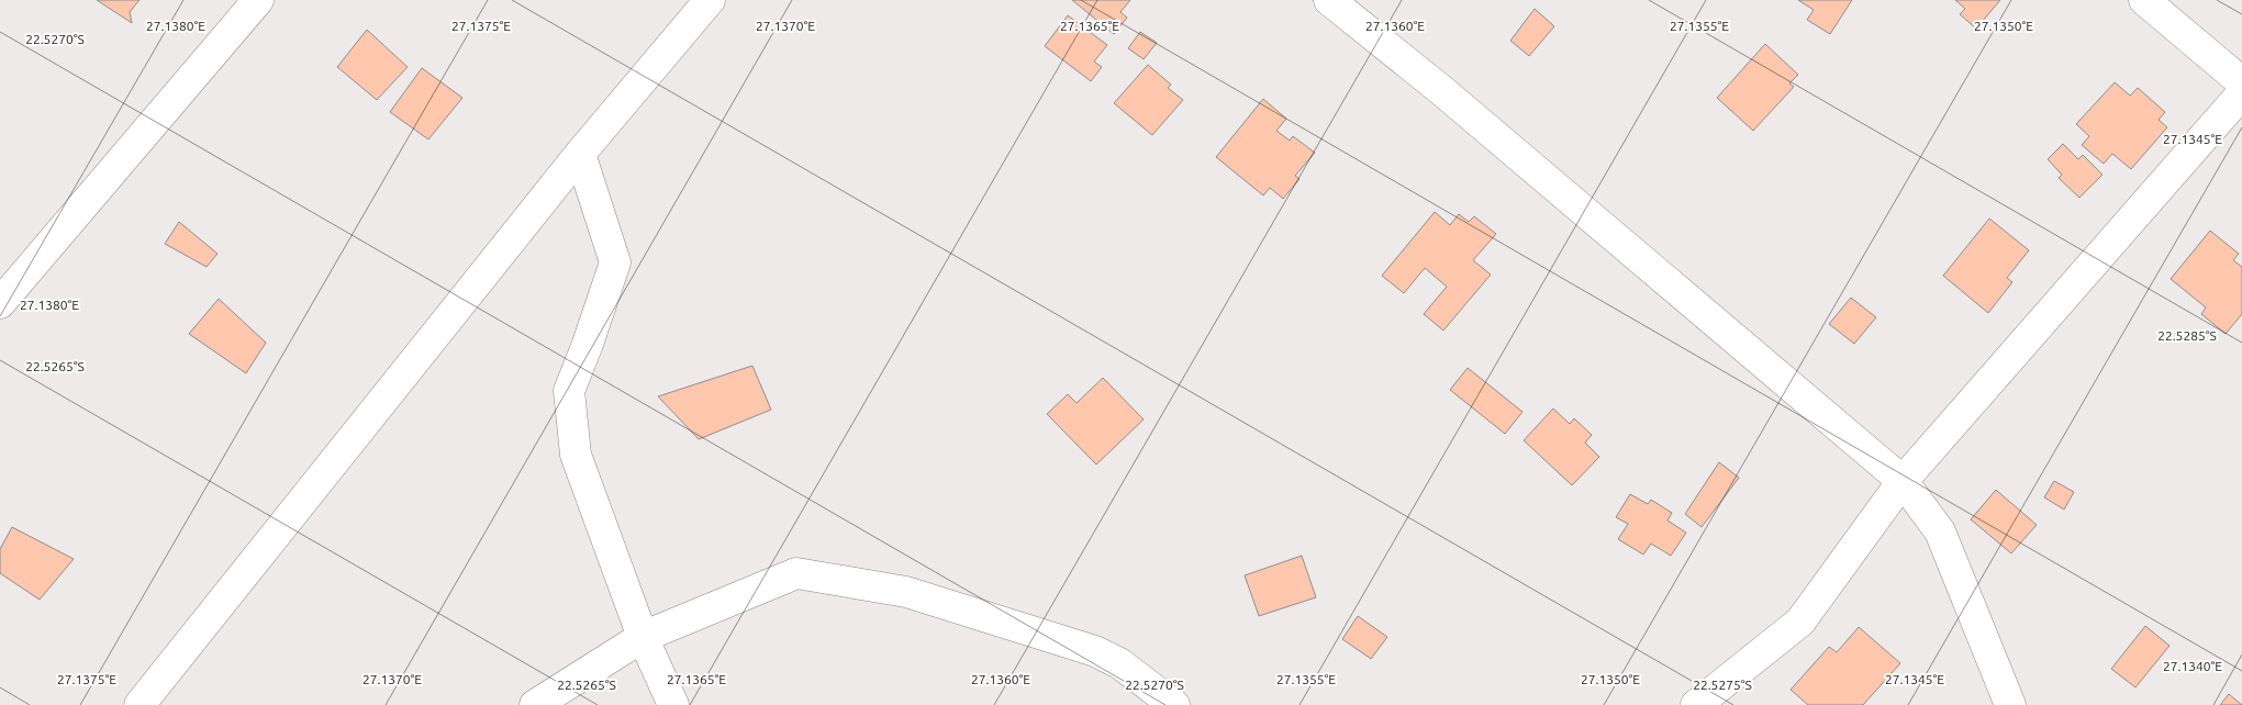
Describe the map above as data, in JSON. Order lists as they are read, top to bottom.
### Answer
{
  "coordinates": [
    "27.1375°E",
    "27.1370°E",
    "27.1365°E",
    "27.1360°E",
    "27.1355°E",
    "27.1350°E",
    "27.1380°E",
    "22.5270°S",
    "27.1345°E",
    "22.5285°S",
    "22.5265°S",
    "27.1340°E",
    "22.5275°S"
  ]
}
